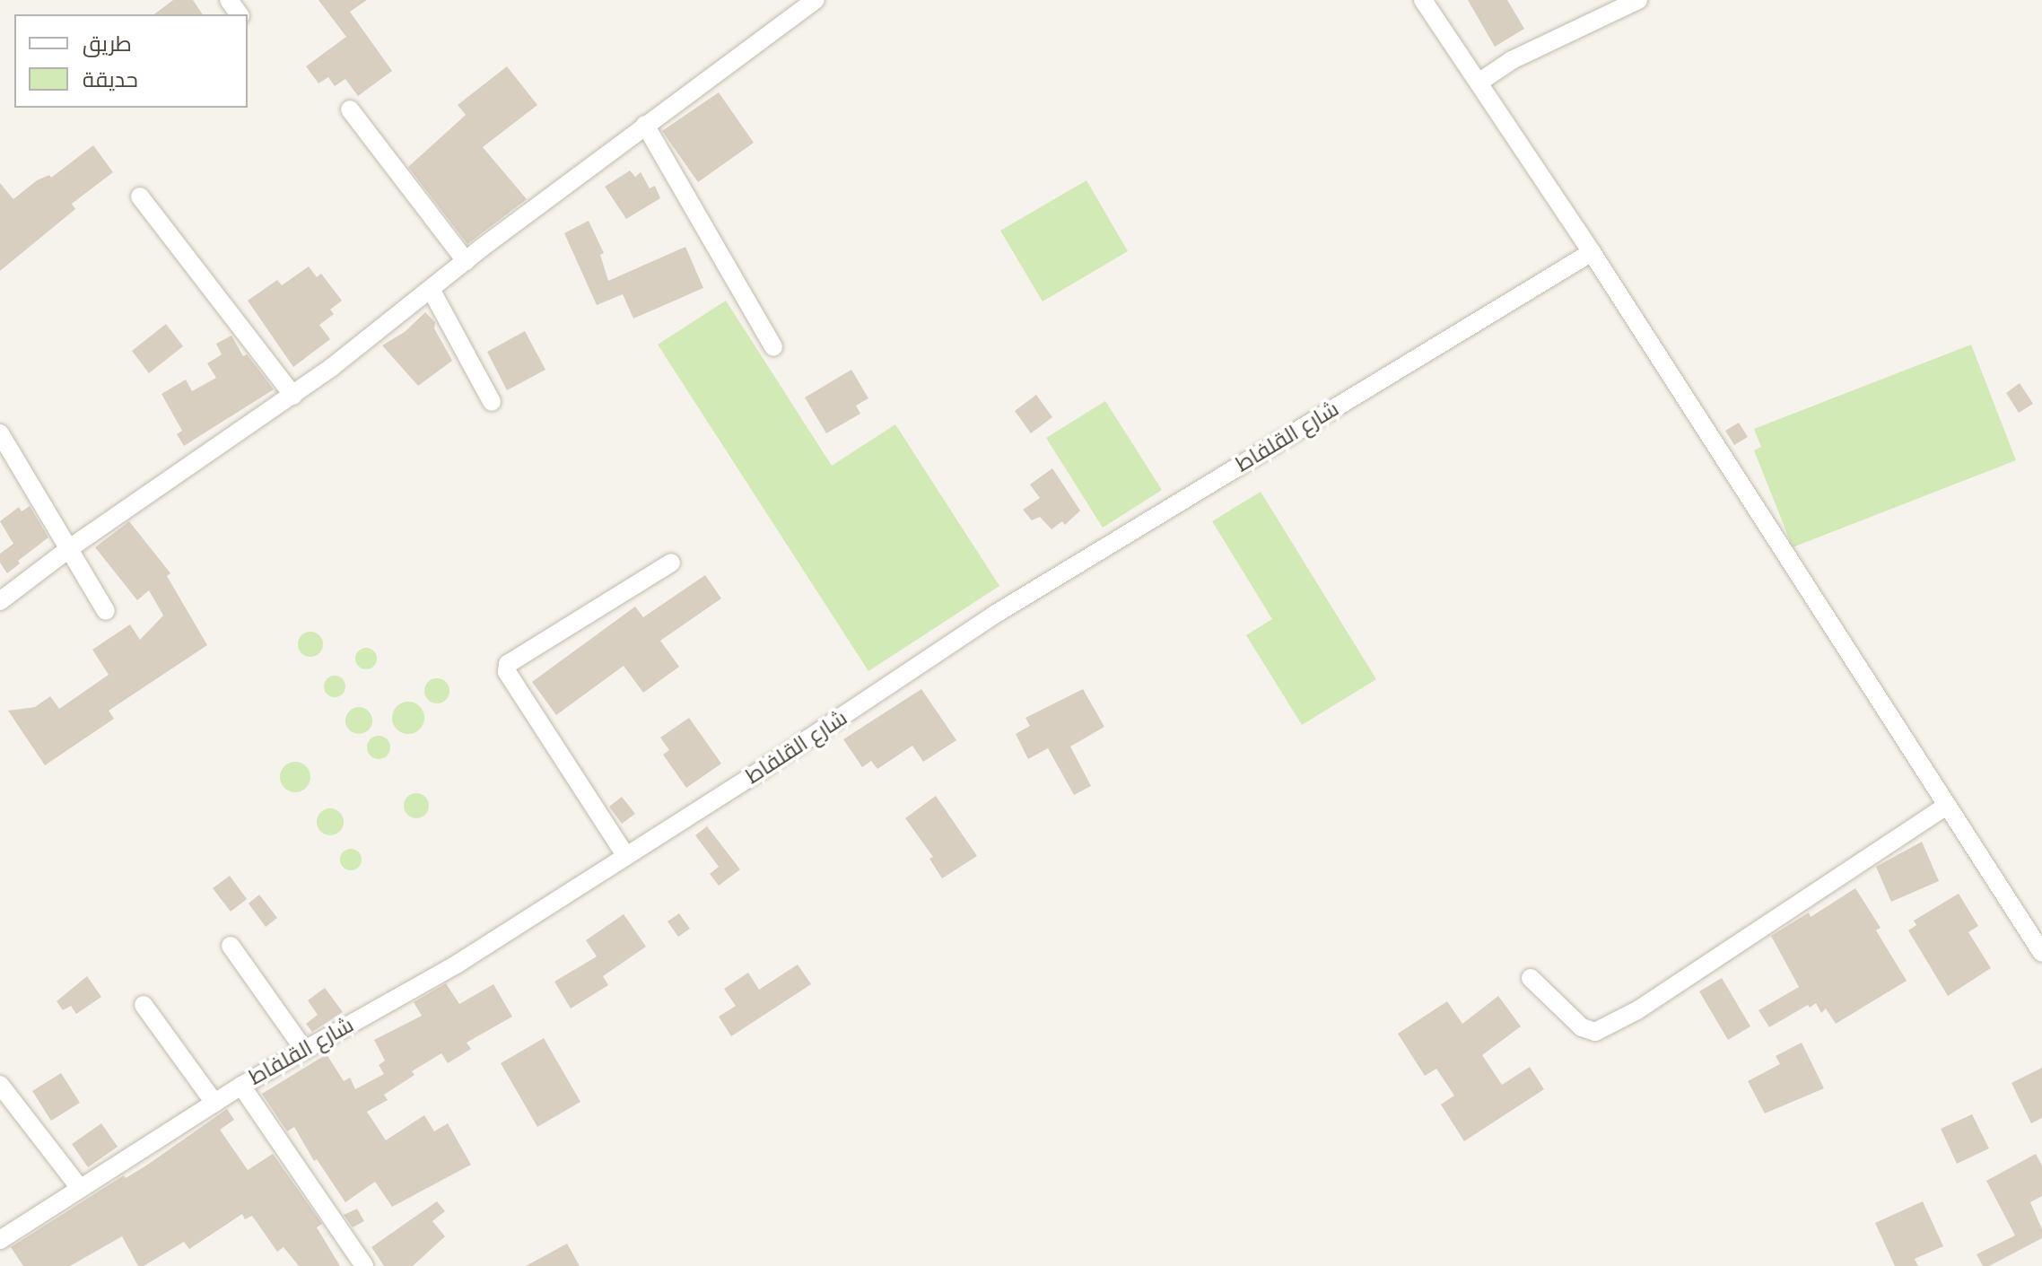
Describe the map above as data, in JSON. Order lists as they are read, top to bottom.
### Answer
{
  "streets": {
    "street": ["شارع القلفاط"]
  },
  "legend": ["طريق", "حديقة"]
}
